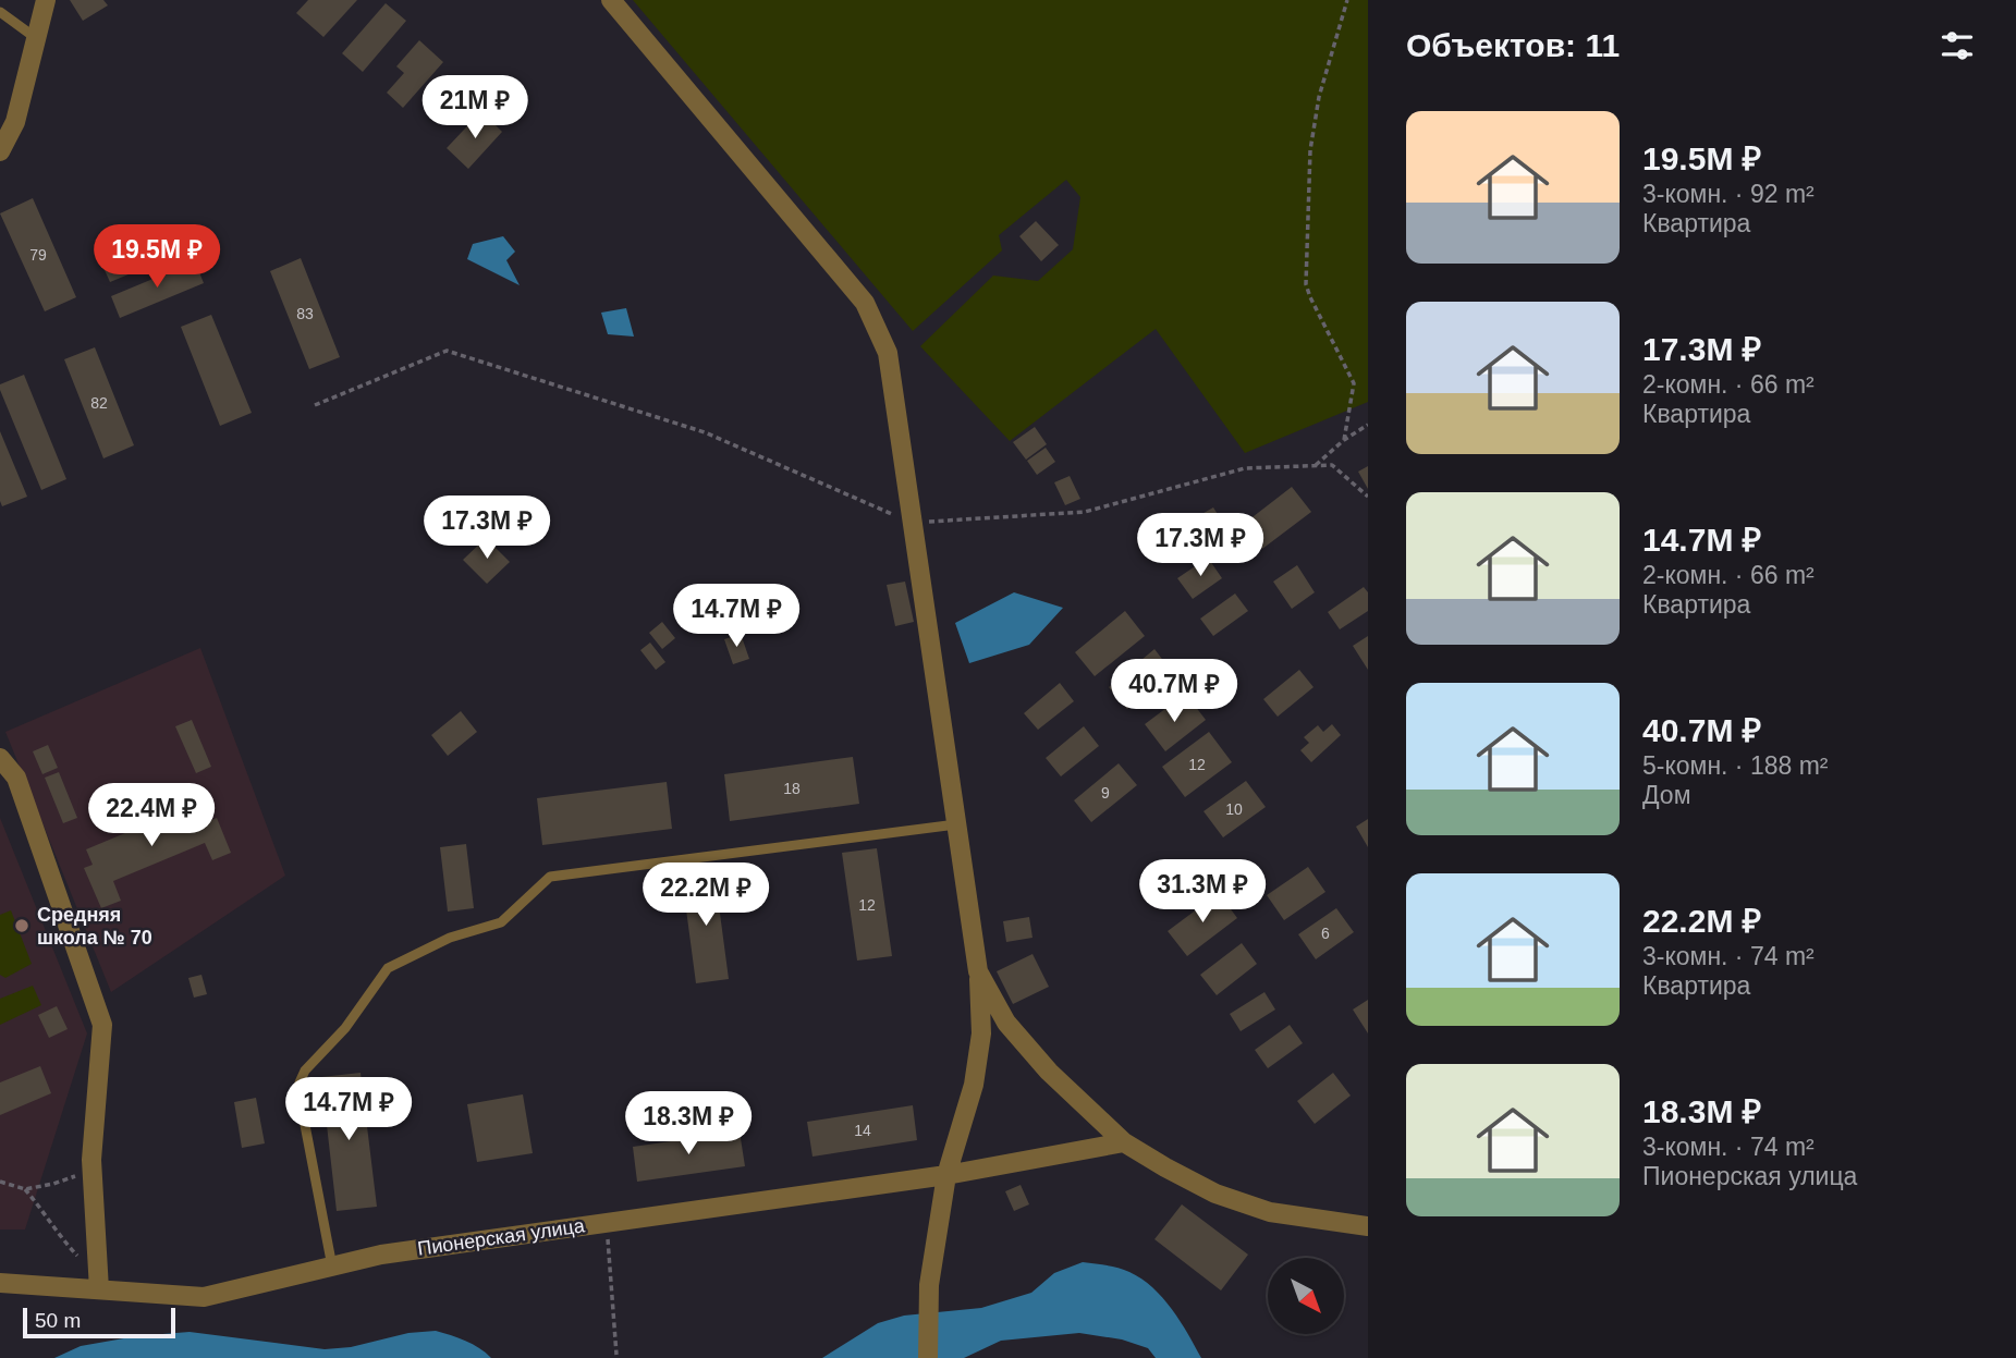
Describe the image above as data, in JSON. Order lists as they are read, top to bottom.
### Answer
{
  "streets": {
    "street": ["Пионерская улица"]
  },
  "places": ["Средняя школа № 70"],
  "house_numbers": [
    "79",
    "83",
    "82",
    "12",
    "18",
    "9",
    "10",
    "12",
    "6",
    "14"
  ],
  "scale_bar": "50 m",
  "north": "bottom right",
  "page": {
    "heading": "Объектов: 11",
    "price": [
      "21M ₽",
      "19.5M ₽",
      "17.3M ₽",
      "17.3M ₽",
      "14.7M ₽",
      "40.7M ₽",
      "22.4M ₽",
      "31.3M ₽",
      "22.2M ₽",
      "14.7M ₽",
      "18.3M ₽"
    ],
    "list": [
      {
        "name": "19.5M ₽",
        "note": "3-комн. · 92 m² · Квартира"
      },
      {
        "name": "17.3M ₽",
        "note": "2-комн. · 66 m² · Квартира"
      },
      {
        "name": "14.7M ₽",
        "note": "2-комн. · 66 m² · Квартира"
      },
      {
        "name": "40.7M ₽",
        "note": "5-комн. · 188 m² · Дом"
      },
      {
        "name": "22.2M ₽",
        "note": "3-комн. · 74 m² · Квартира"
      },
      {
        "name": "18.3M ₽",
        "note": "3-комн. · 74 m² · Пионерская улица"
      }
    ],
    "scale": "50 m"
  }
}
